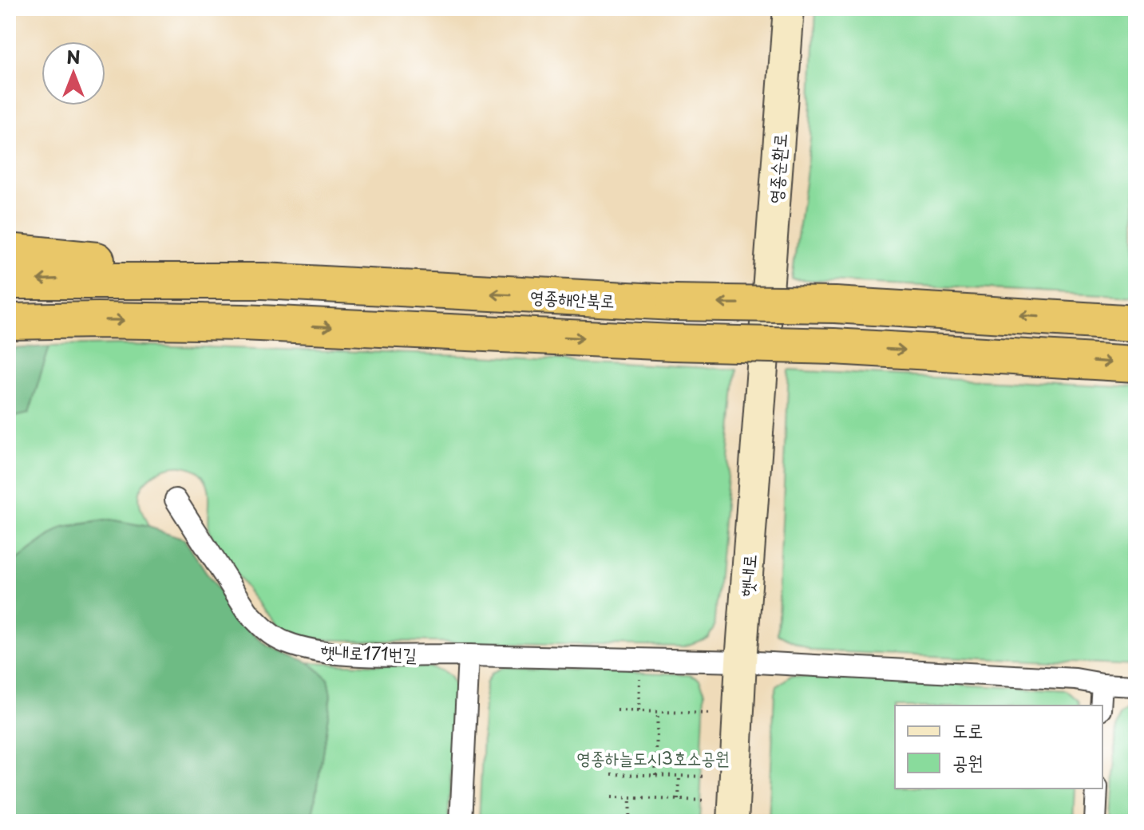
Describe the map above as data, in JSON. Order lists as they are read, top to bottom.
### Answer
{
  "streets": {
    "highway": ["영종해안북로"],
    "main road": ["영종순환로", "햇내로"],
    "street": ["햇내로171번길"]
  },
  "crossings": [
    ["영종순환로", "햇내로"],
    ["햇내로", "햇내로171번길"]
  ],
  "parks": ["영종하늘도시3호소공원"],
  "legend": ["도로", "공원"],
  "north": "top"
}
